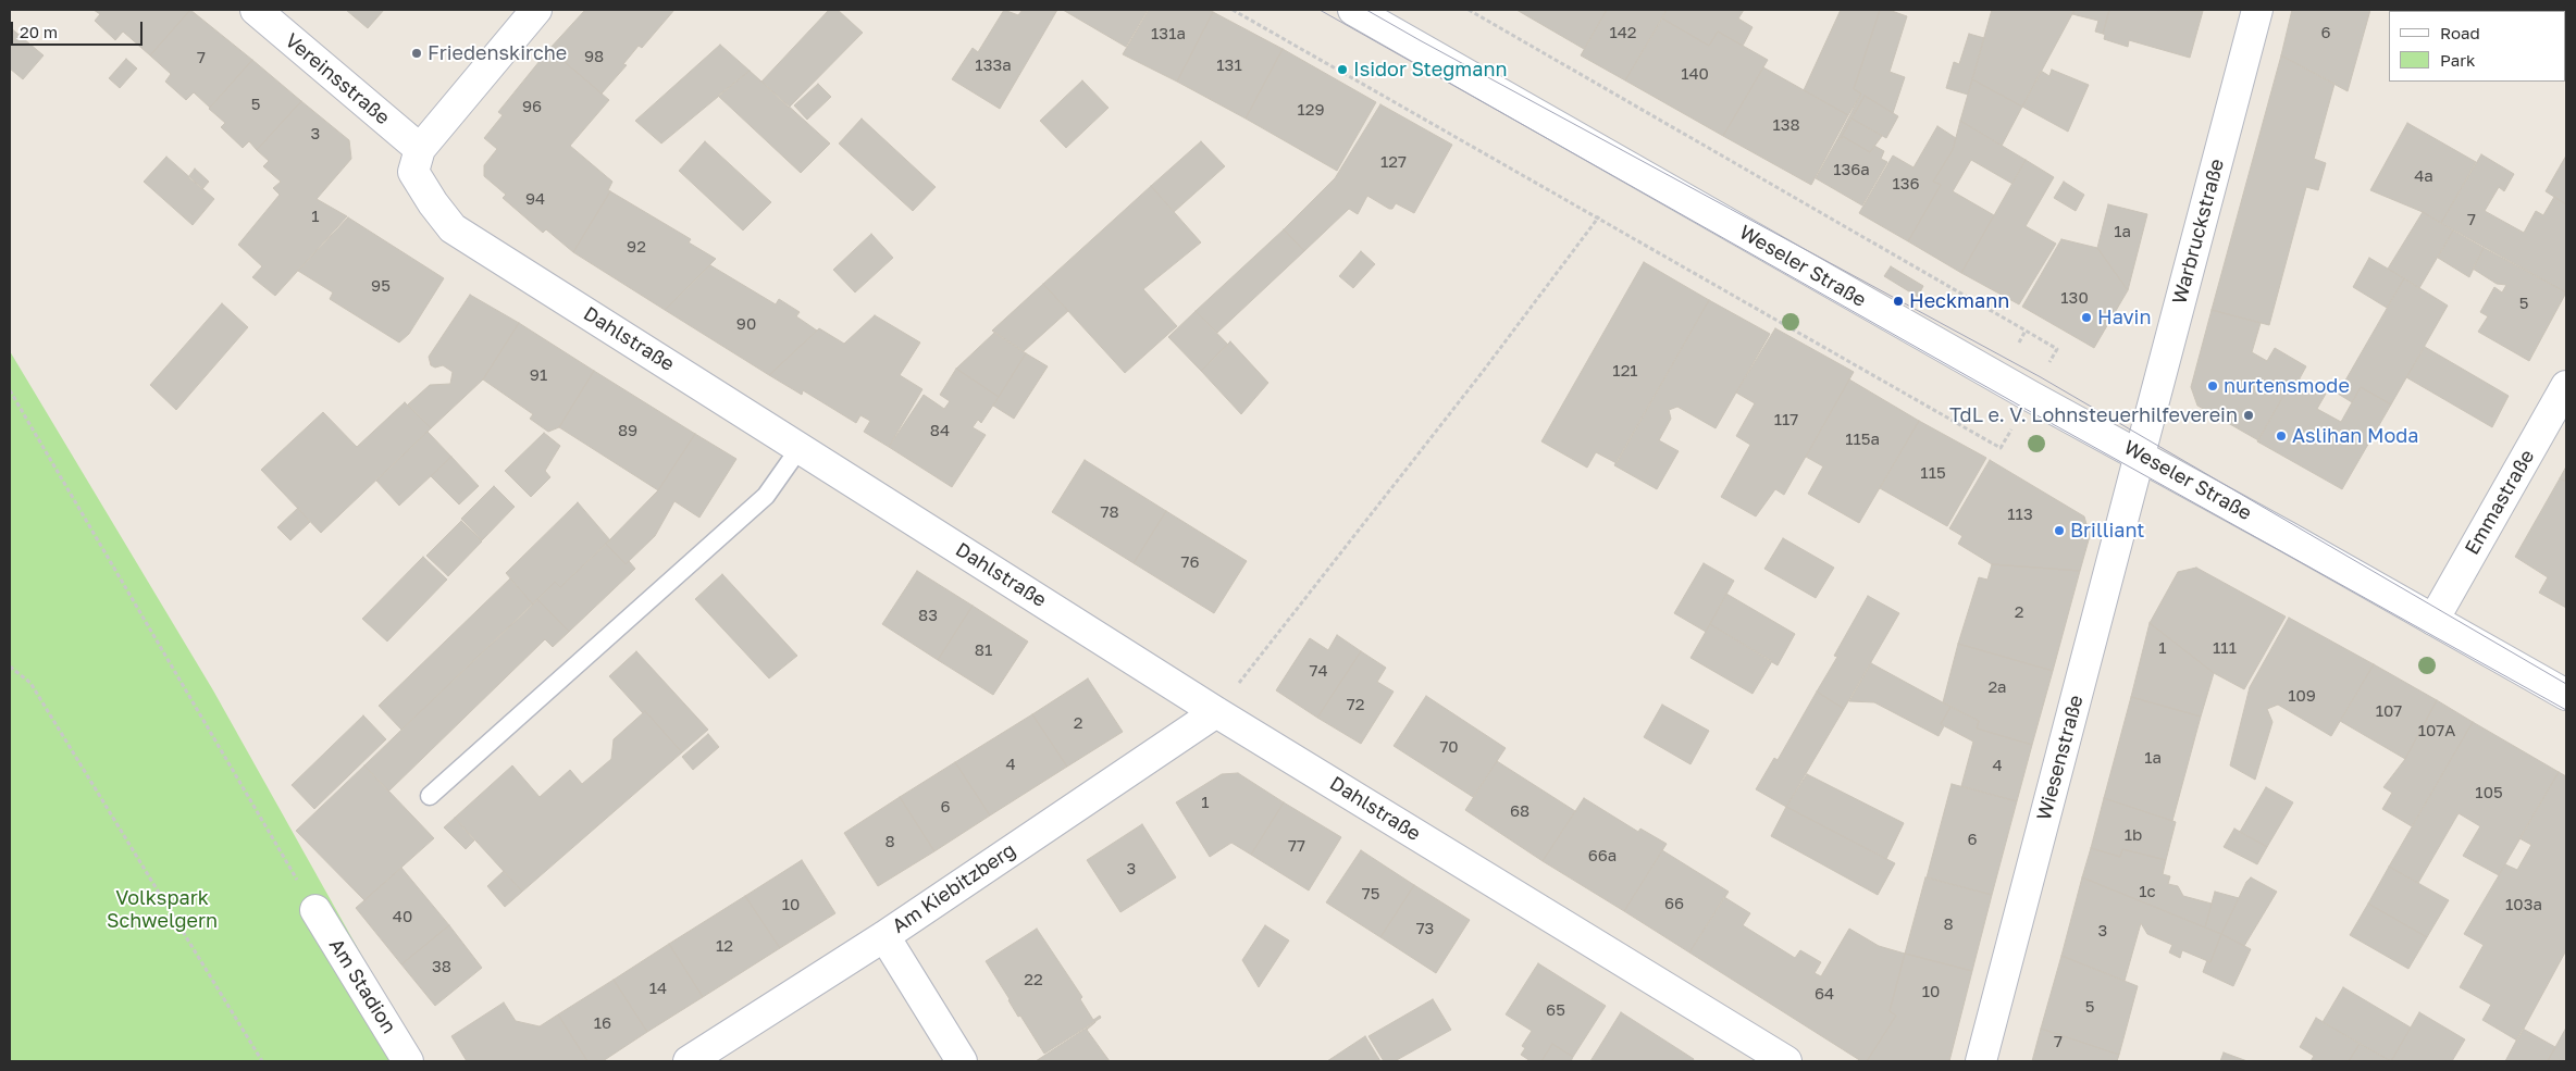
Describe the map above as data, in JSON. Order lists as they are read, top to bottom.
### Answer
{
  "streets": {
    "street": [
      "Vereinsstraße",
      "Warbruckstraße",
      "Weseler Straße",
      "Dahlstraße",
      "Emmastraße",
      "Wiesenstraße",
      "Am Kiebitzberg",
      "Am Stadion"
    ]
  },
  "crossings": [
    ["Vereinsstraße", "Dahlstraße"],
    ["Warbruckstraße", "Weseler Straße"],
    ["Warbruckstraße", "Wiesenstraße"],
    ["Weseler Straße", "Emmastraße"],
    ["Weseler Straße", "Wiesenstraße"],
    ["Dahlstraße", "Am Kiebitzberg"]
  ],
  "parks": ["Volkspark Schwelgern"],
  "places": [
    "Friedenskirche",
    "Isidor Stegmann",
    "Heckmann",
    "Havin",
    "nurtensmode",
    "TdL e. V. Lohnsteuerhilfeverein",
    "Aslihan Moda",
    "Brilliant"
  ],
  "house_numbers": [
    "142",
    "6",
    "131a",
    "98",
    "7",
    "133a",
    "131",
    "140",
    "5",
    "96",
    "129",
    "138",
    "3",
    "127",
    "136a",
    "4a",
    "136",
    "94",
    "1",
    "7",
    "1a",
    "92",
    "95",
    "130",
    "5",
    "90",
    "121",
    "91",
    "117",
    "89",
    "84",
    "115a",
    "115",
    "78",
    "113",
    "76",
    "2",
    "83",
    "1",
    "111",
    "81",
    "74",
    "2a",
    "109",
    "72",
    "107",
    "2",
    "107A",
    "70",
    "1a",
    "4",
    "4",
    "105",
    "1",
    "6",
    "68",
    "1b",
    "6",
    "8",
    "77",
    "66a",
    "3",
    "1c",
    "75",
    "66",
    "10",
    "103a",
    "40",
    "8",
    "73",
    "3",
    "12",
    "38",
    "22",
    "14",
    "10",
    "64",
    "5",
    "65",
    "16",
    "7"
  ],
  "legend": ["Road", "Park"],
  "scale_bar": "20 m"
}
